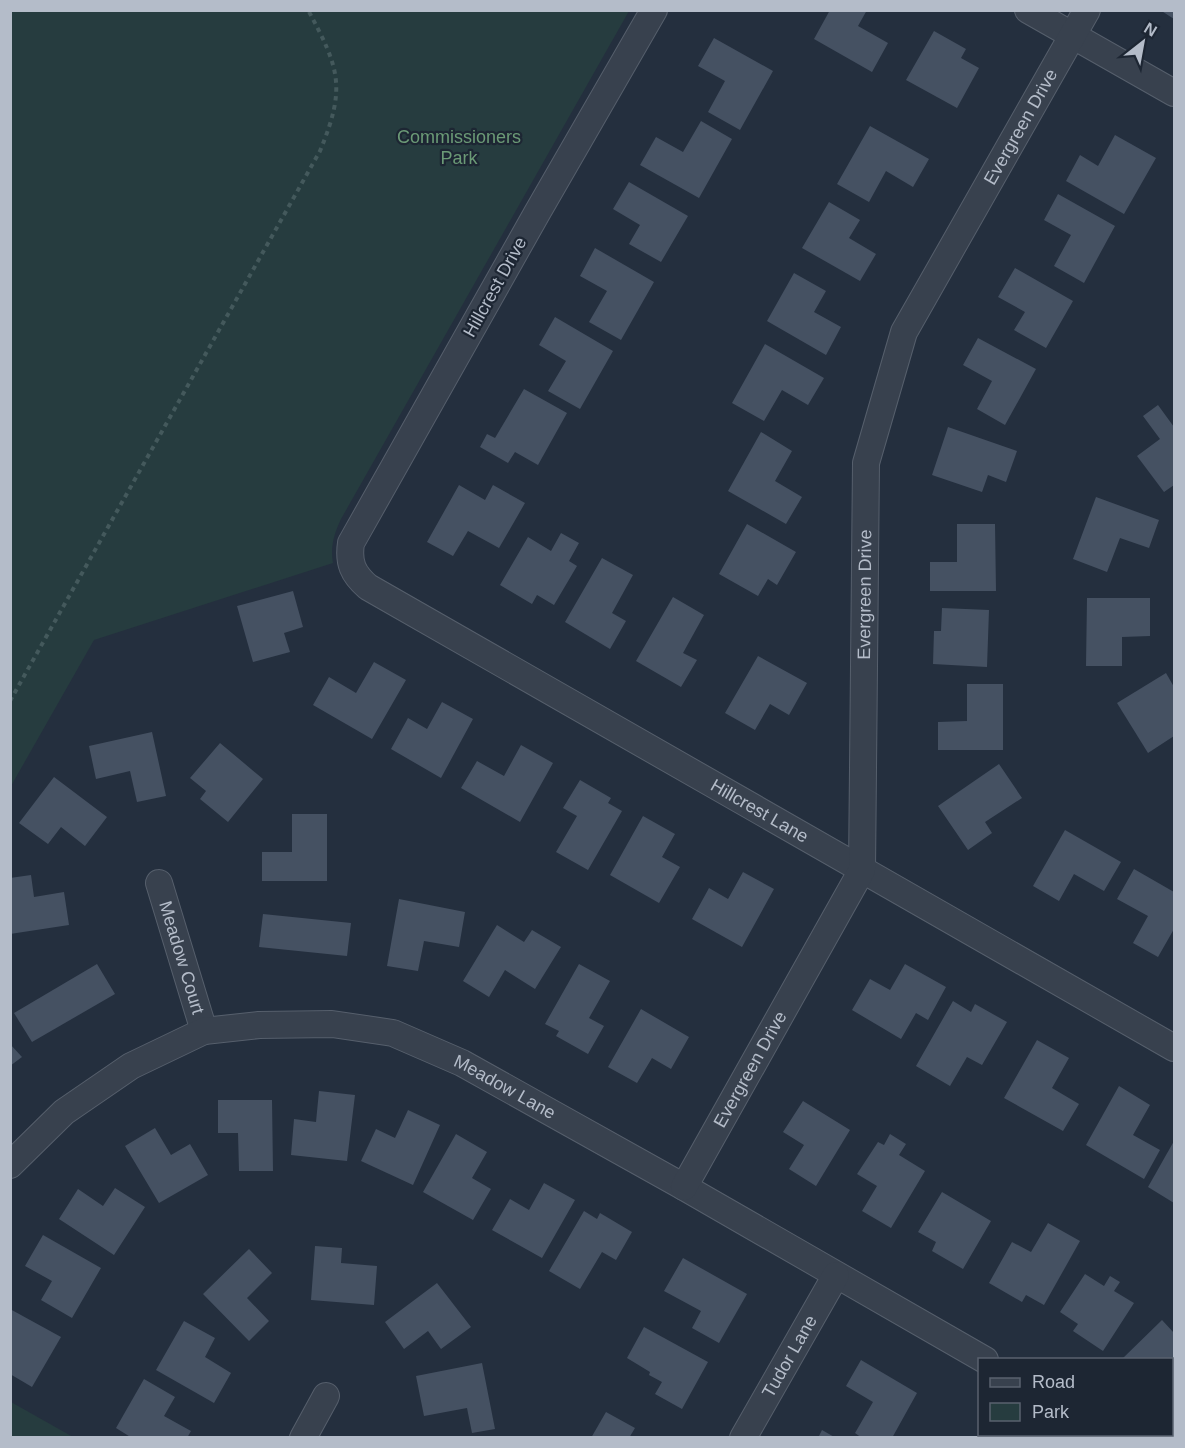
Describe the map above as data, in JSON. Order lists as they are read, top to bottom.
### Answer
{
  "streets": {
    "street": [
      "Evergreen Drive",
      "Hillcrest Drive",
      "Hillcrest Lane",
      "Meadow Court",
      "Meadow Lane",
      "Tudor Lane"
    ]
  },
  "crossings": [
    ["Evergreen Drive", "Hillcrest Lane"],
    ["Evergreen Drive", "Meadow Lane"],
    ["Hillcrest Drive", "Hillcrest Lane"],
    ["Meadow Court", "Meadow Lane"],
    ["Meadow Lane", "Tudor Lane"]
  ],
  "parks": ["Commissioners Park"],
  "legend": ["Road", "Park"],
  "north": "top right"
}
